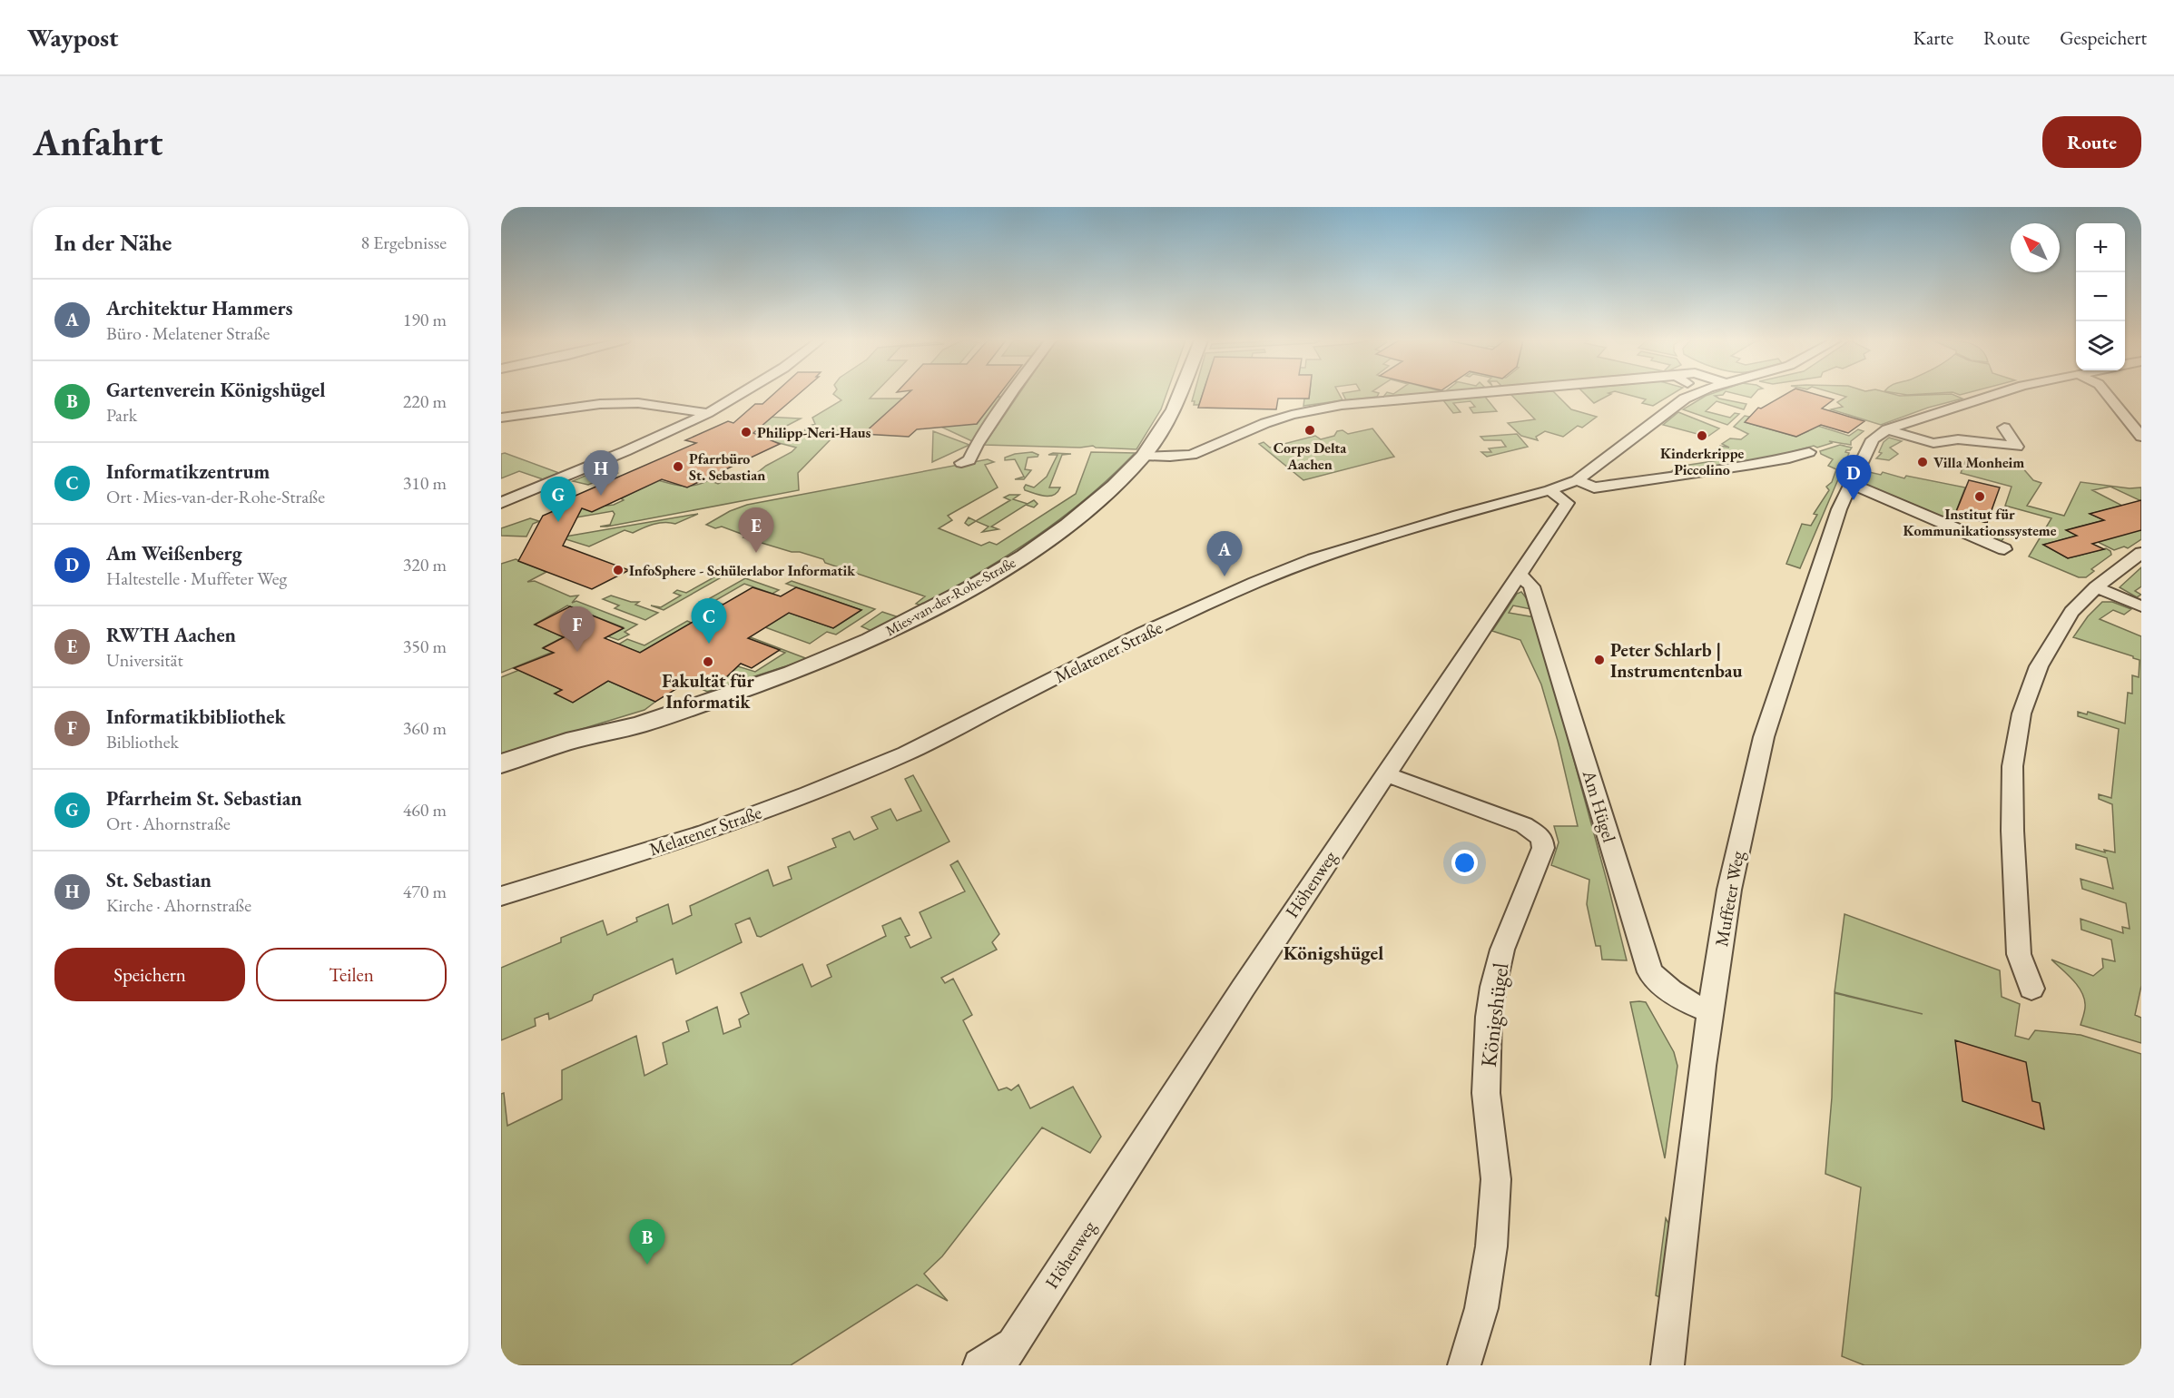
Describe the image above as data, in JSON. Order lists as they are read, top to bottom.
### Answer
{
  "streets": {
    "street": [
      "Mies-van-der-Rohe-Straße",
      "Melatener Straße",
      "Am Hügel",
      "Höhenweg",
      "Muffeter Weg",
      "Königshügel"
    ]
  },
  "crossings": [
    ["Melatener Straße", "Höhenweg"],
    ["Am Hügel", "Höhenweg"],
    ["Am Hügel", "Muffeter Weg"],
    ["Höhenweg", "Königshügel"]
  ],
  "districts": ["Königshügel"],
  "places": [
    "Corps Delta Aachen",
    "Philipp-Neri-Haus",
    "Kinderkrippe Piccolino",
    "Villa Monheim",
    "Pfarrbüro St. Sebastian",
    "Institut für Kommunikationssysteme",
    "InfoSphere - Schülerlabor Informatik",
    "Peter Schlarb | Instrumentenbau",
    "Fakultät für Informatik"
  ],
  "north": "top left",
  "page": {
    "header": "Waypost",
    "nav": ["Karte", "Route", "Gespeichert"],
    "buttons": [
      "Route",
      ["Speichern", "Teilen"]
    ],
    "title": "Anfahrt",
    "heading": ["In der Nähe", "8 Ergebnisse"],
    "map_buttons": ["+", "−"],
    "list": [
      {
        "mark": "A",
        "name": "Architektur Hammers",
        "note": "Büro · Melatener Straße",
        "value": "190 m"
      },
      {
        "mark": "B",
        "name": "Gartenverein Königshügel",
        "note": "Park",
        "value": "220 m"
      },
      {
        "mark": "C",
        "name": "Informatikzentrum",
        "note": "Ort · Mies-van-der-Rohe-Straße",
        "value": "310 m"
      },
      {
        "mark": "D",
        "name": "Am Weißenberg",
        "note": "Haltestelle · Muffeter Weg",
        "value": "320 m"
      },
      {
        "mark": "E",
        "name": "RWTH Aachen",
        "note": "Universität",
        "value": "350 m"
      },
      {
        "mark": "F",
        "name": "Informatikbibliothek",
        "note": "Bibliothek",
        "value": "360 m"
      },
      {
        "mark": "G",
        "name": "Pfarrheim St. Sebastian",
        "note": "Ort · Ahornstraße",
        "value": "460 m"
      },
      {
        "mark": "H",
        "name": "St. Sebastian",
        "note": "Kirche · Ahornstraße",
        "value": "470 m"
      }
    ],
    "pins": [
      "H",
      "D",
      "G",
      "E",
      "A",
      "C",
      "F",
      "B"
    ]
  }
}
